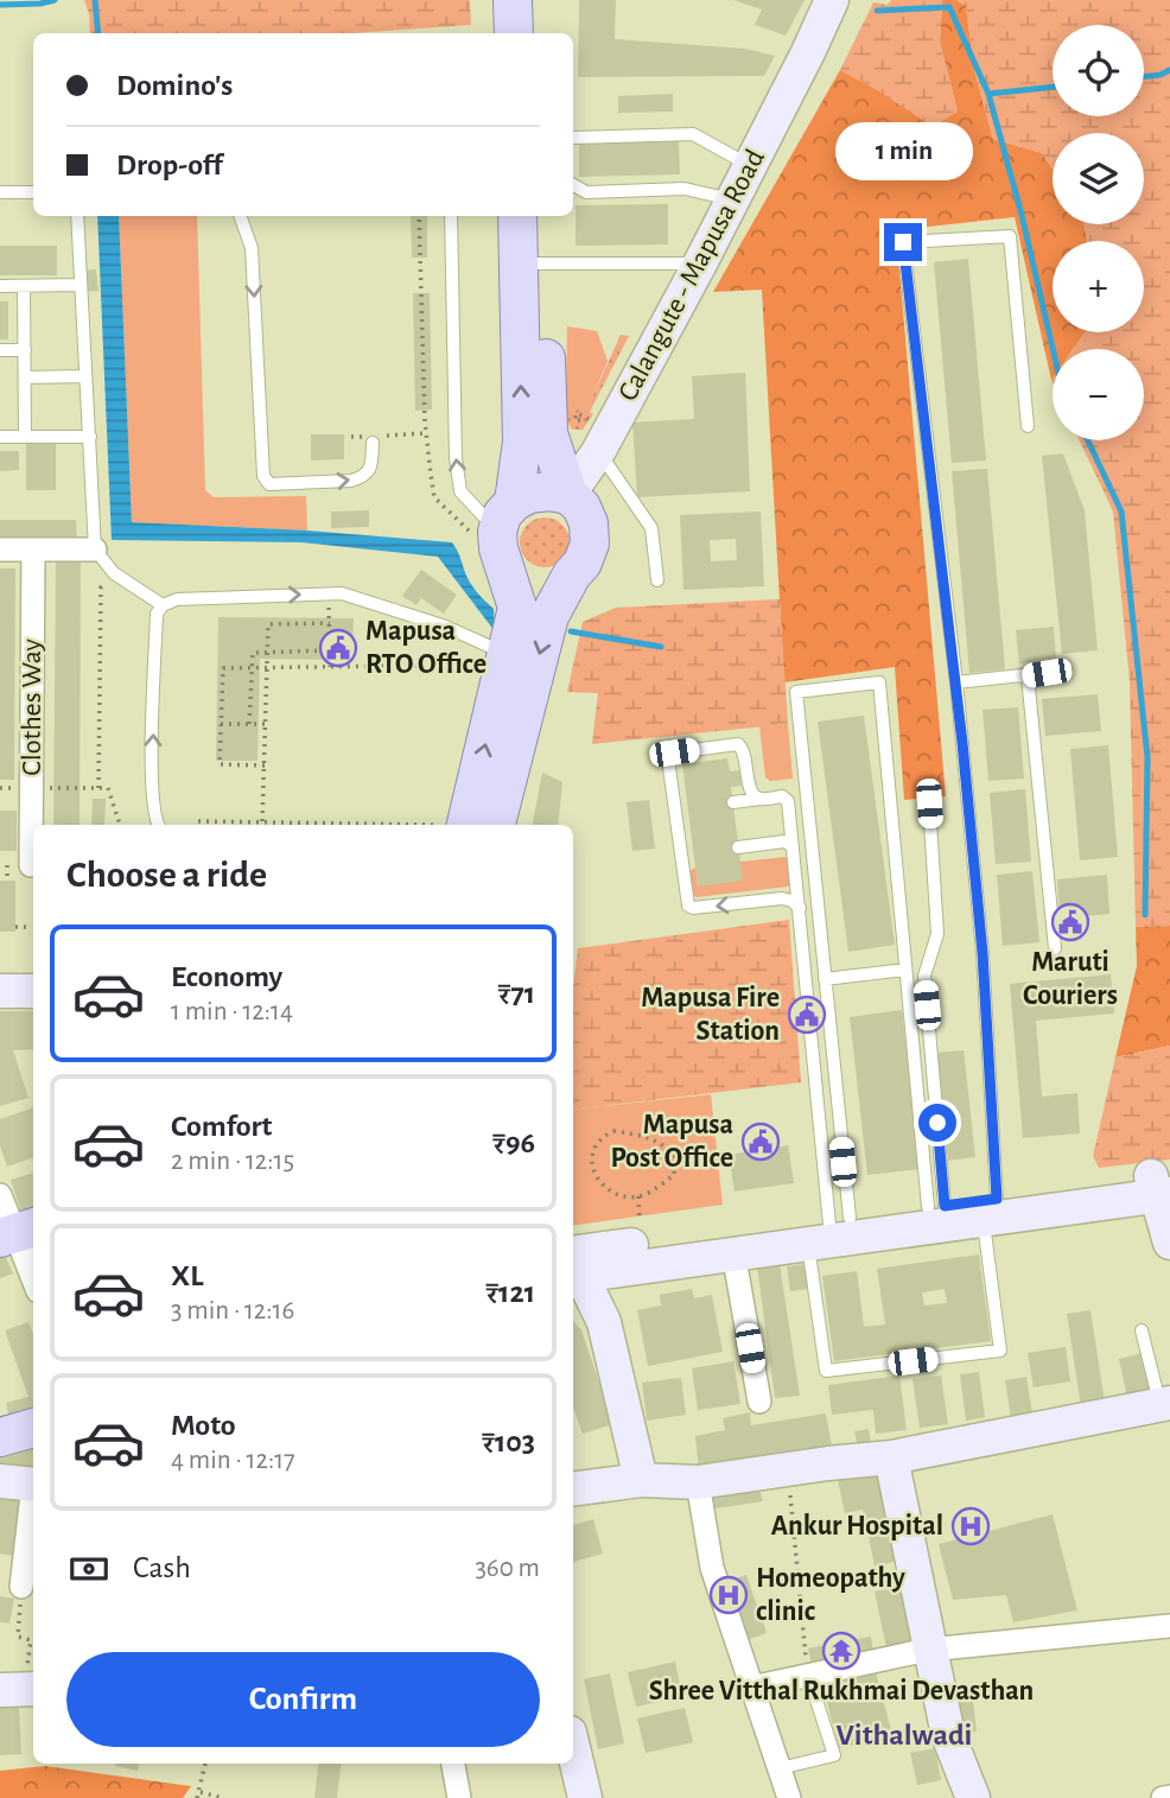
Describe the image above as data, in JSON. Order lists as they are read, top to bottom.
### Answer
{
  "streets": {
    "main road": ["Calangute - Mapusa Road"],
    "street": ["Clothes Way"]
  },
  "districts": ["Vithalwadi"],
  "places": {
    "public building": [
      "Mapusa RTO Office",
      "Maruti Couriers",
      "Mapusa Fire Station",
      "Mapusa Post Office"
    ],
    "hospital": ["Ankur Hospital", "Homeopathy clinic"],
    "temple": ["Shree Vitthal Rukhmai Devasthan"]
  },
  "page": {
    "map_buttons": ["+", "−"],
    "banner": ["Domino's", "Drop-off"],
    "bubble": "1 min",
    "heading": "Choose a ride",
    "list": [
      {
        "name": "Economy",
        "note": "1 min · 12:14",
        "value": "₹71"
      },
      {
        "name": "Comfort",
        "note": "2 min · 12:15",
        "value": "₹96"
      },
      {
        "name": "XL",
        "note": "3 min · 12:16",
        "value": "₹121"
      },
      {
        "name": "Moto",
        "note": "4 min · 12:17",
        "value": "₹103"
      }
    ],
    "pay": ["Cash", "360 m"],
    "buttons": "Confirm"
  }
}
